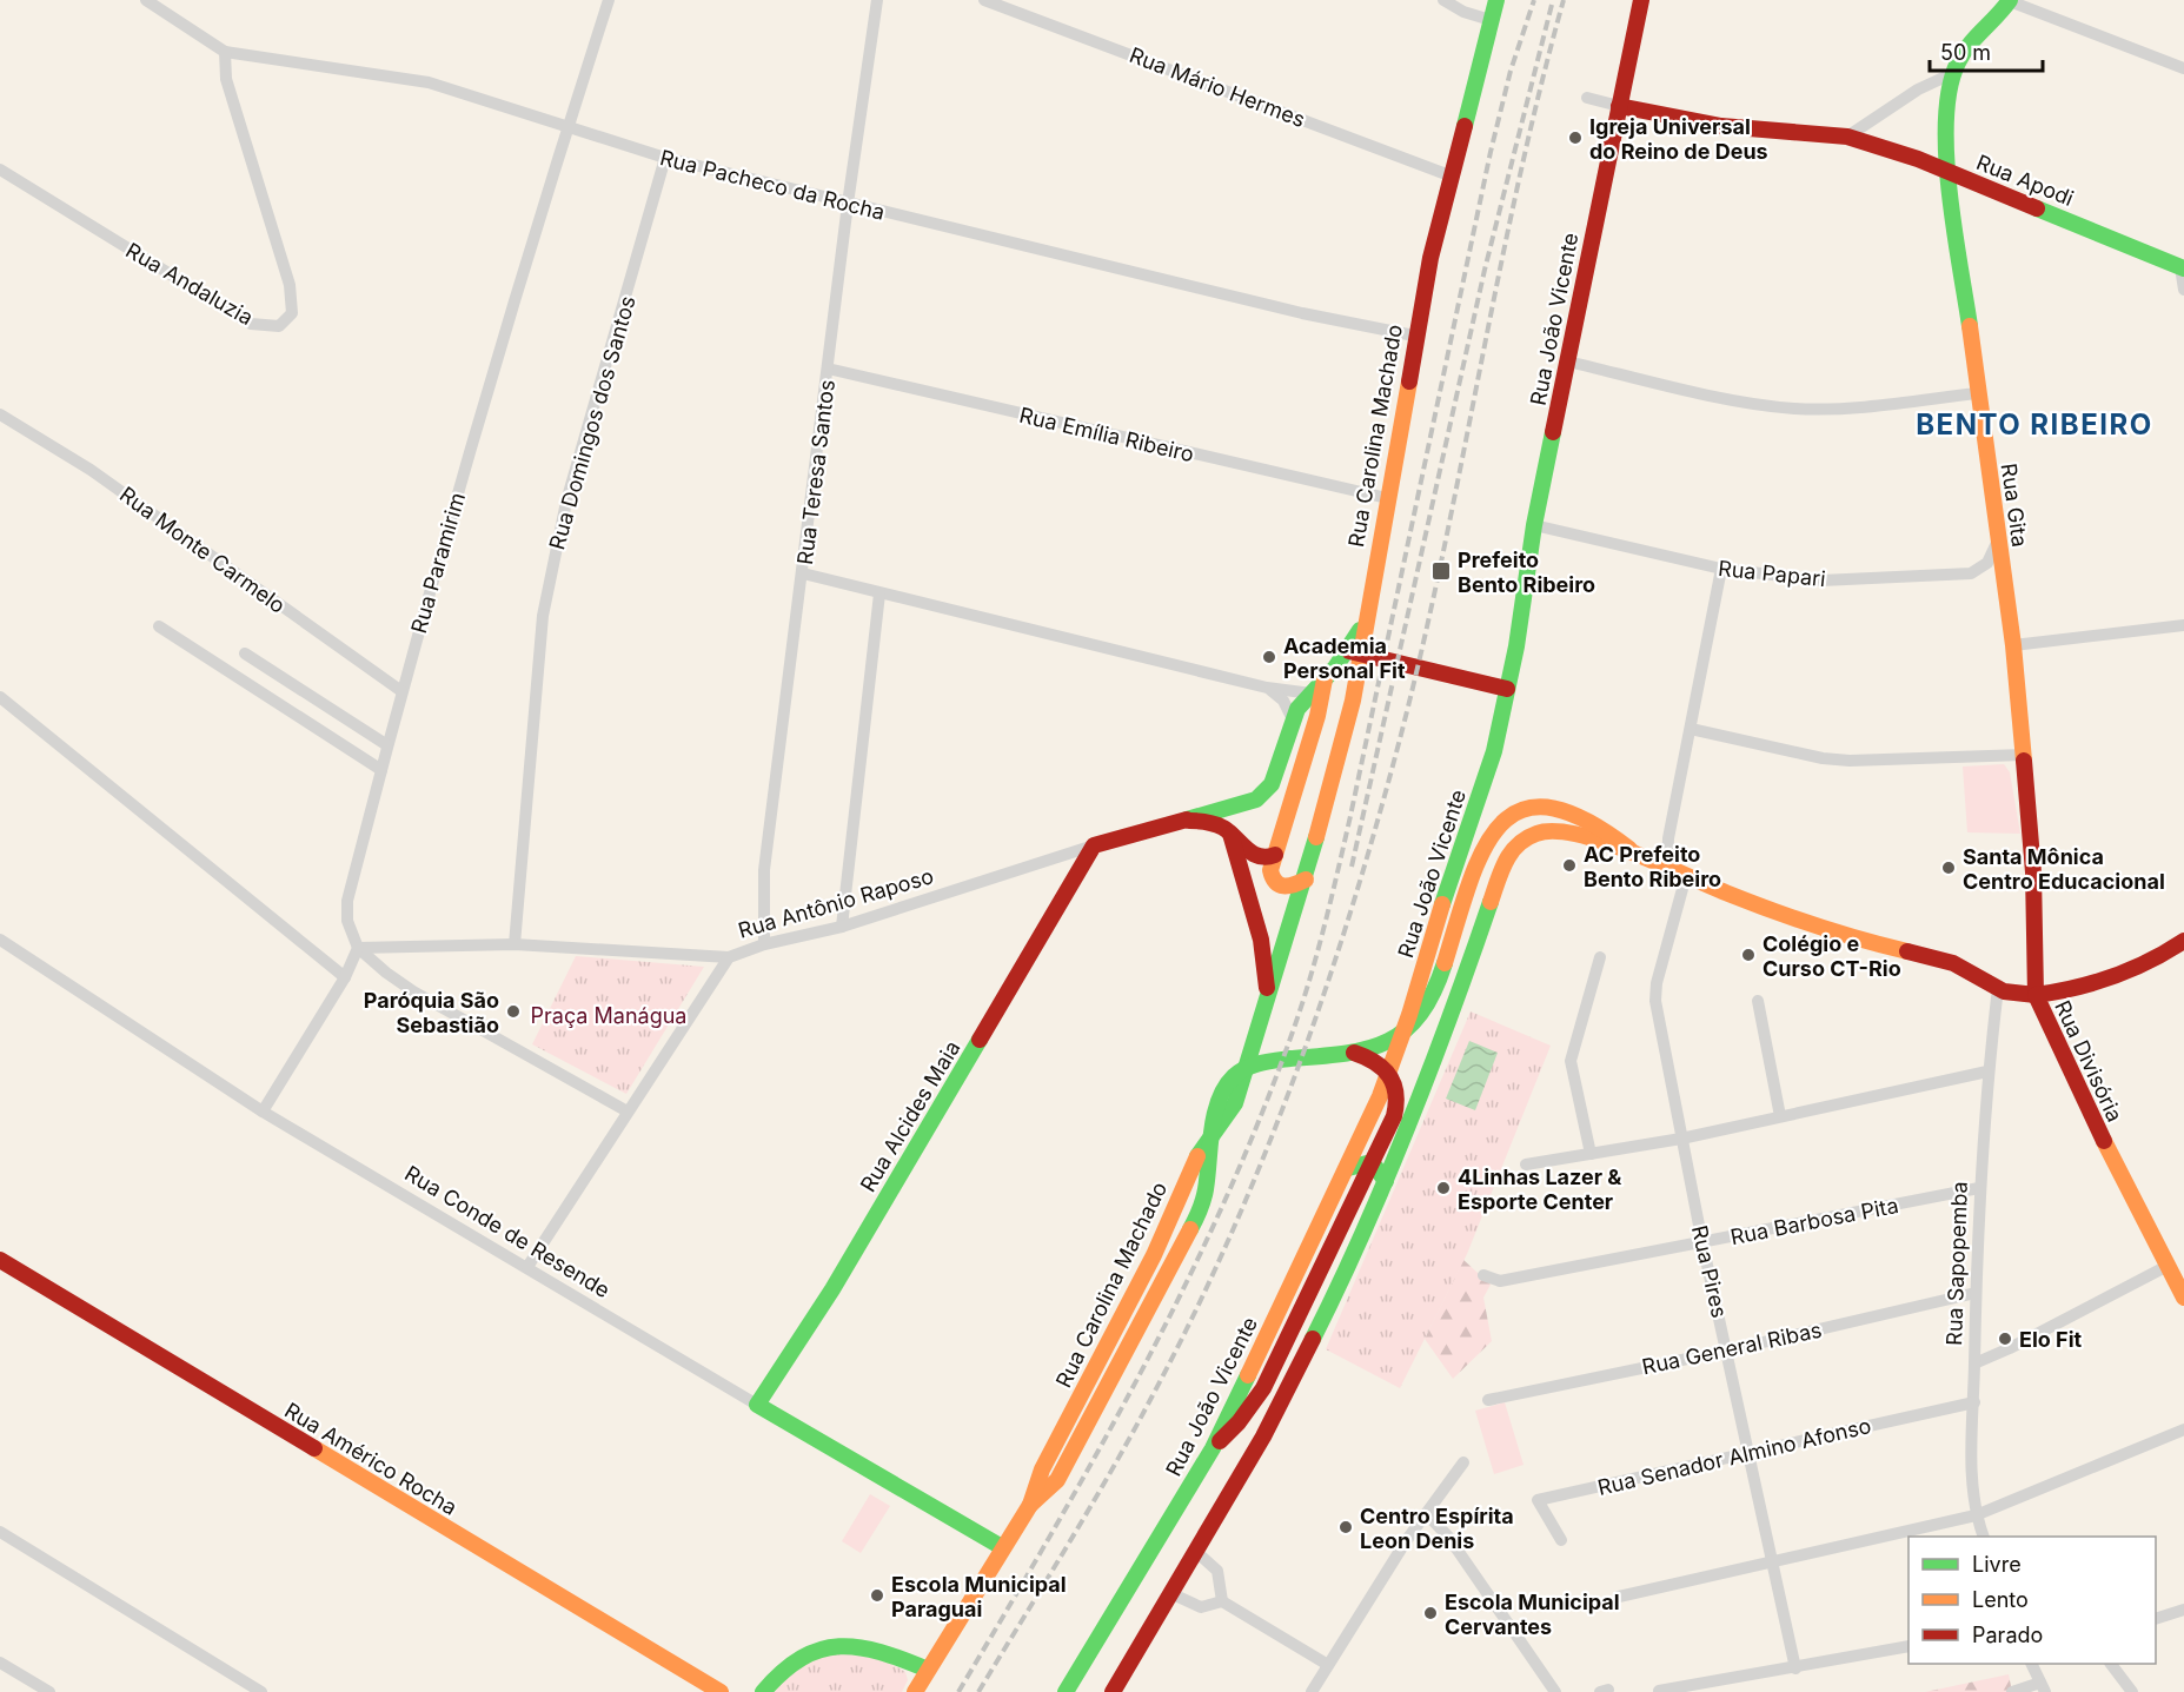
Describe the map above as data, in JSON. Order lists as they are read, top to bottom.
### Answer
{
  "streets": {
    "main road": [
      "Rua Apodi",
      "Rua João Vicente",
      "Rua Carolina Machado",
      "Rua Gita",
      "Rua Antônio Raposo",
      "Rua Divisória",
      "Rua Alcides Maia",
      "Rua Conde de Resende",
      "Rua Américo Rocha"
    ],
    "street": [
      "Rua Mário Hermes",
      "Rua Pacheco da Rocha",
      "Rua Andaluzia",
      "Rua Domingos dos Santos",
      "Rua Emília Ribeiro",
      "Rua Teresa Santos",
      "Rua Monte Carmelo",
      "Rua Paramirim",
      "Rua Papari",
      "Rua Barbosa Pita",
      "Rua Sapopemba",
      "Rua Pires",
      "Rua General Ribas",
      "Rua Senador Almino Afonso"
    ]
  },
  "crossings": [
    ["Rua Mário Hermes", "Rua Carolina Machado"],
    ["Rua Apodi", "Rua João Vicente"],
    ["Rua Apodi", "Rua Gita"],
    ["Rua Pacheco da Rocha", "Rua Andaluzia"],
    ["Rua Pacheco da Rocha", "Rua Domingos dos Santos"],
    ["Rua Pacheco da Rocha", "Rua Carolina Machado"],
    ["Rua Pacheco da Rocha", "Rua Teresa Santos"],
    ["Rua Pacheco da Rocha", "Rua Paramirim"],
    ["Rua João Vicente", "Rua Papari"],
    ["Rua Emília Ribeiro", "Rua Carolina Machado"],
    ["Rua Emília Ribeiro", "Rua Teresa Santos"],
    ["Rua Carolina Machado", "Rua Antônio Raposo"],
    ["Rua Carolina Machado", "Rua Conde de Resende"],
    ["Rua Teresa Santos", "Rua Antônio Raposo"],
    ["Rua Gita", "Rua Papari"],
    ["Rua Gita", "Rua Divisória"],
    ["Rua Monte Carmelo", "Rua Paramirim"],
    ["Rua Antônio Raposo", "Rua Alcides Maia"],
    ["Rua Antônio Raposo", "Rua Conde de Resende"],
    ["Rua Divisória", "Rua Sapopemba"],
    ["Rua Divisória", "Rua Pires"],
    ["Rua Alcides Maia", "Rua Conde de Resende"],
    ["Rua Barbosa Pita", "Rua Sapopemba"],
    ["Rua Barbosa Pita", "Rua Pires"],
    ["Rua Sapopemba", "Rua General Ribas"],
    ["Rua Sapopemba", "Rua Senador Almino Afonso"],
    ["Rua Pires", "Rua General Ribas"],
    ["Rua Pires", "Rua Senador Almino Afonso"]
  ],
  "districts": ["BENTO RIBEIRO"],
  "parks": ["Praça Manágua"],
  "places": {
    "other": [
      "Igreja Universal do Reino de Deus",
      "Academia Personal Fit",
      "AC Prefeito Bento Ribeiro",
      "Santa Mônica Centro Educacional",
      "Colégio e Curso CT-Rio",
      "Paróquia São Sebastião",
      "4Linhas Lazer & Esporte Center",
      "Elo Fit",
      "Centro Espírita Leon Denis",
      "Escola Municipal Paraguai",
      "Escola Municipal Cervantes"
    ],
    "transit": ["Prefeito Bento Ribeiro"]
  },
  "legend": ["Livre", "Lento", "Parado"],
  "scale_bar": "50 m"
}
